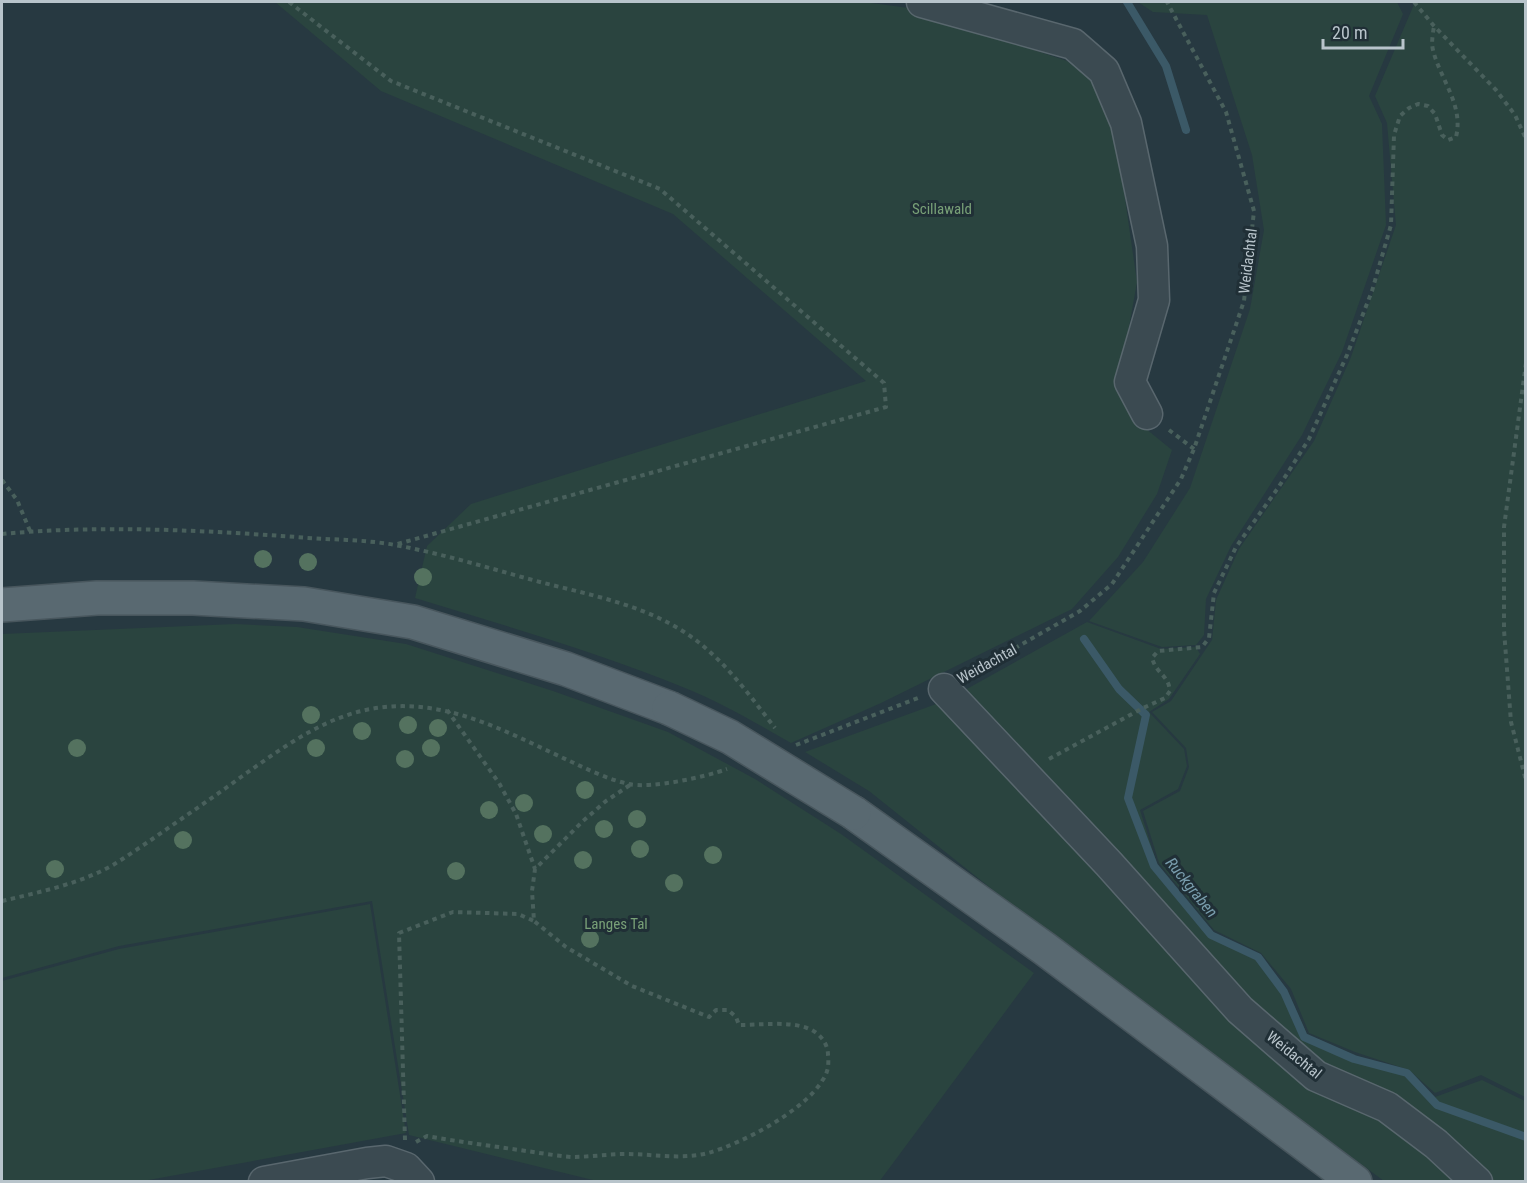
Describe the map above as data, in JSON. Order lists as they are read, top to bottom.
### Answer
{
  "streets": {
    "street": ["Weidachtal"]
  },
  "water": ["Ruckgraben"],
  "parks": ["Scillawald", "Langes Tal"],
  "scale_bar": "20 m"
}
